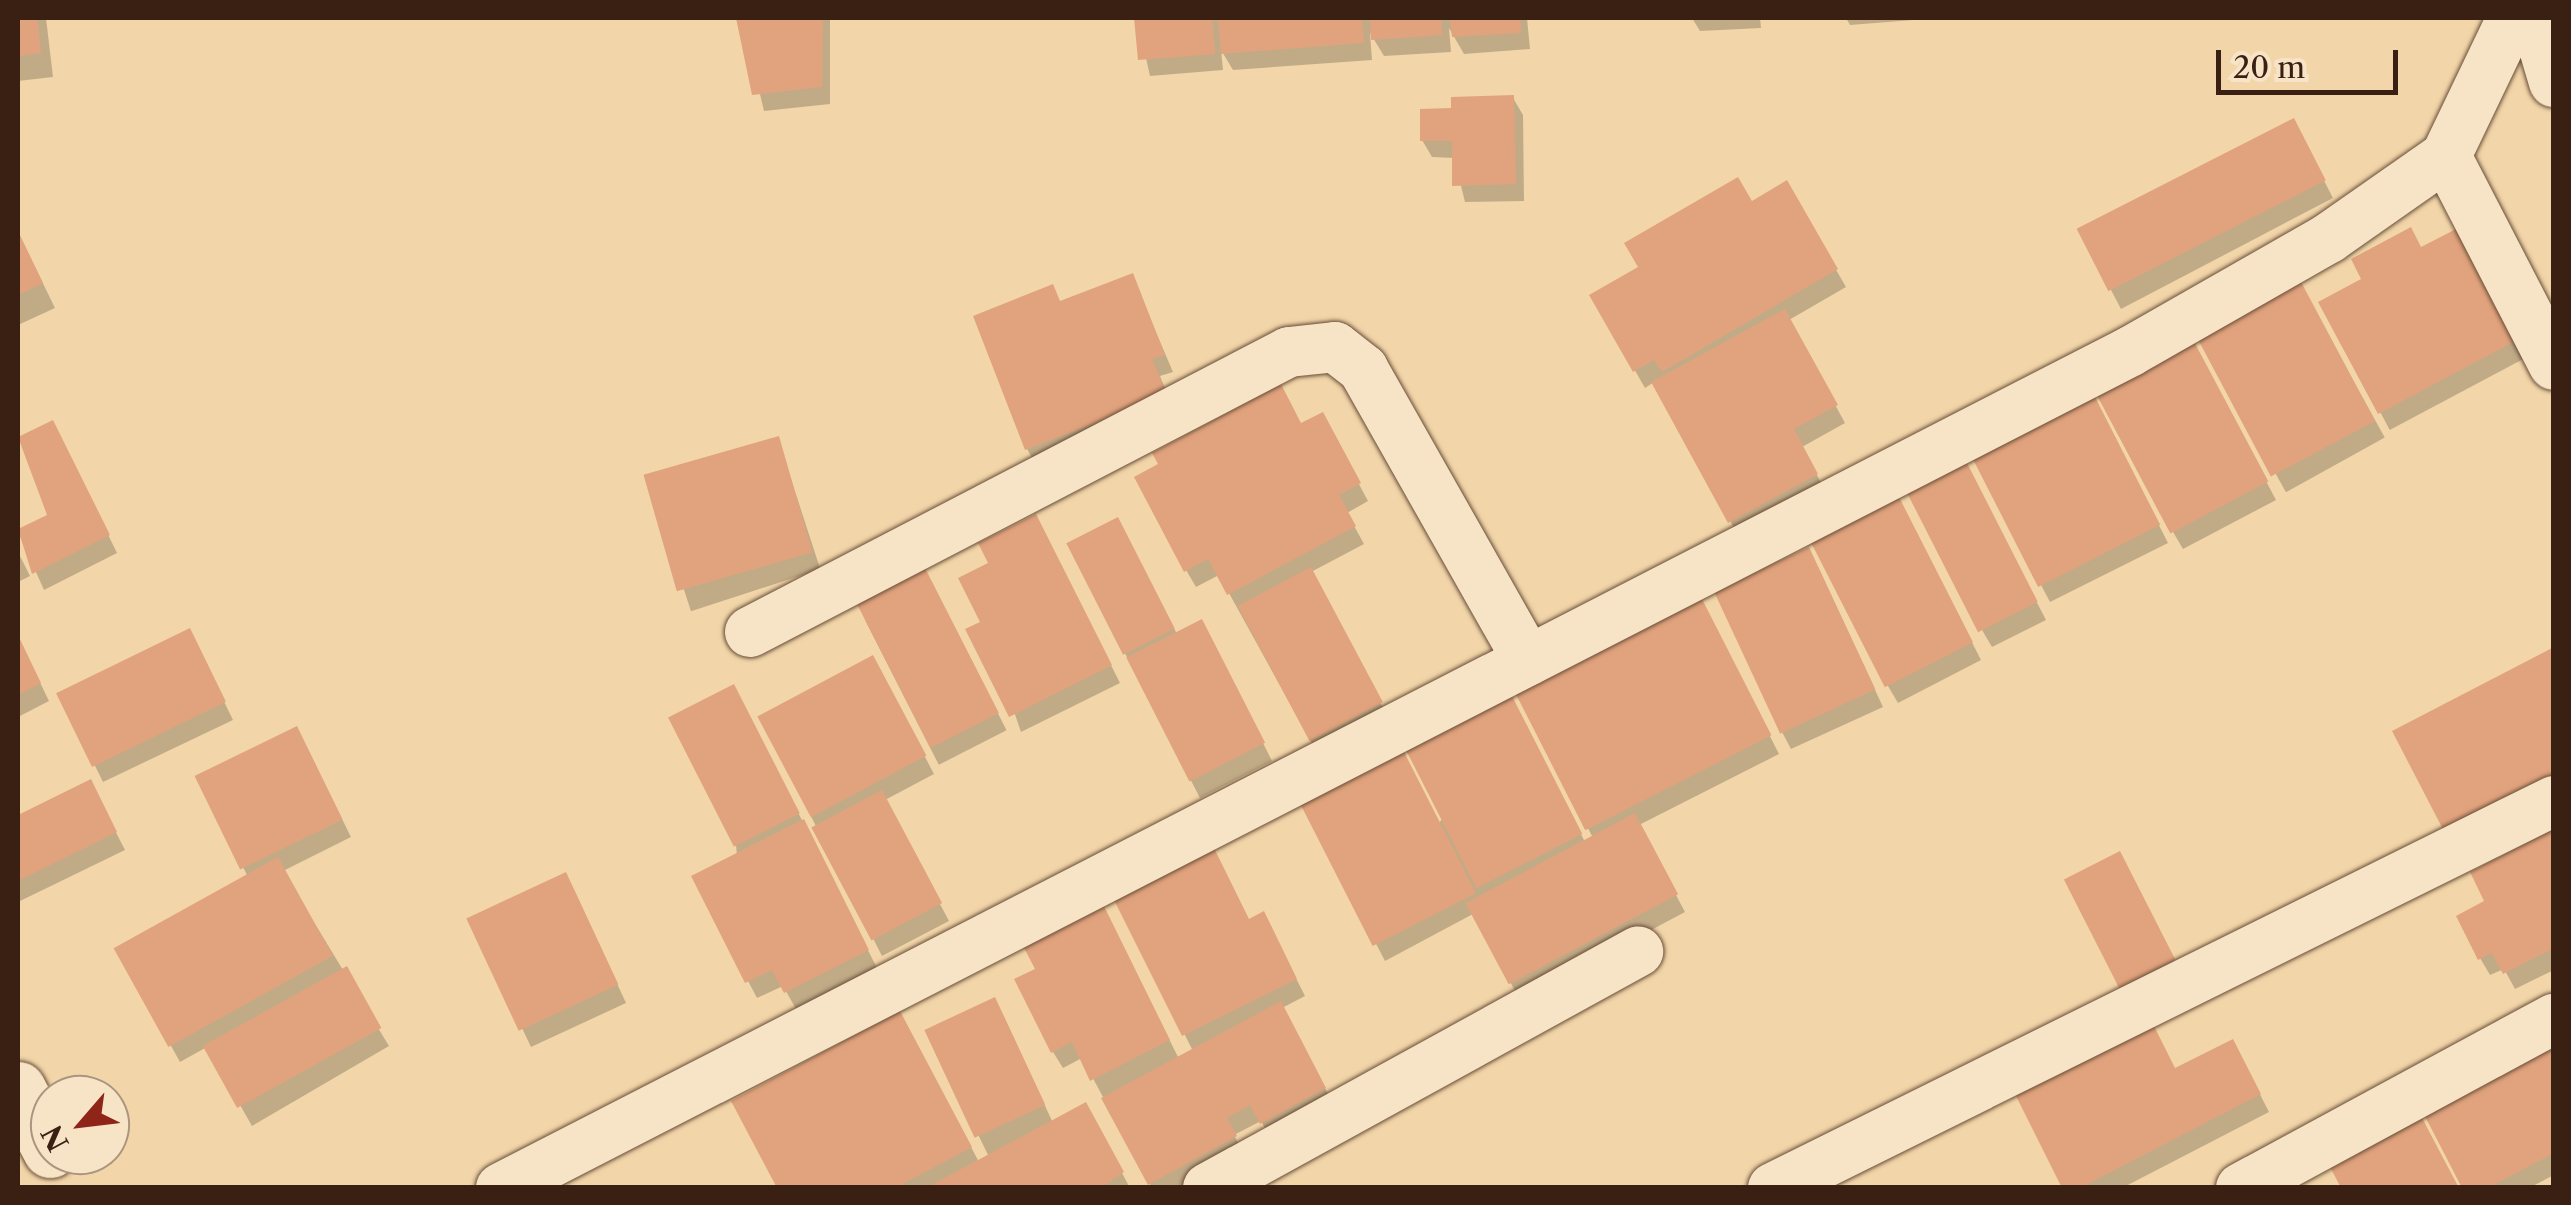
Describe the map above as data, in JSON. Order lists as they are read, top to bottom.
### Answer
{
  "scale_bar": "20 m",
  "north": "bottom left"
}
